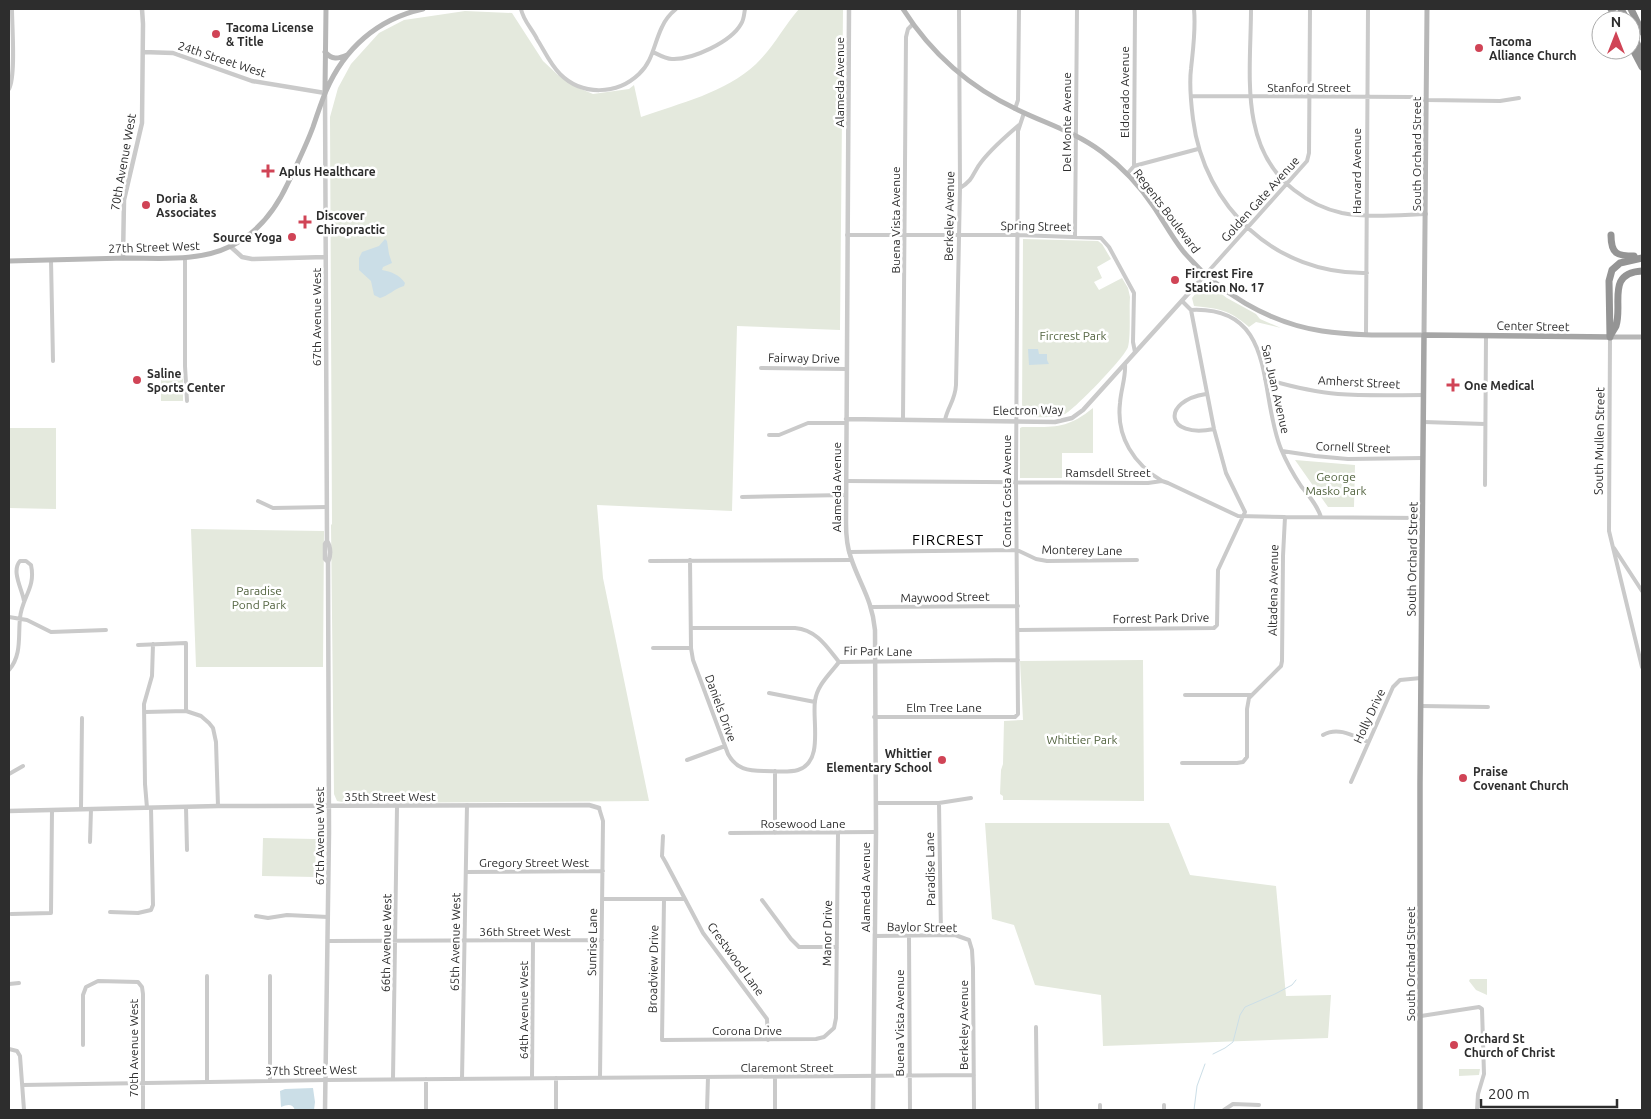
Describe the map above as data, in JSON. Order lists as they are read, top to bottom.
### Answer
{
  "streets": {
    "main road": [
      "South Orchard Street",
      "Regents Boulevard",
      "27th Street West",
      "Center Street"
    ],
    "street": [
      "24th Street West",
      "Alameda Avenue",
      "Stanford Street",
      "Eldorado Avenue",
      "Del Monte Avenue",
      "70th Avenue West",
      "Harvard Avenue",
      "Golden Gate Avenue",
      "Berkeley Avenue",
      "Buena Vista Avenue",
      "Spring Street",
      "67th Avenue West",
      "Fairway Drive",
      "Amherst Street",
      "San Juan Avenue",
      "Electron Way",
      "South Mullen Street",
      "Cornell Street",
      "Ramsdell Street",
      "Contra Costa Avenue",
      "Monterey Lane",
      "Altadena Avenue",
      "Maywood Street",
      "Forrest Park Drive",
      "Fir Park Lane",
      "Elm Tree Lane",
      "Daniels Drive",
      "Holly Drive",
      "35th Street West",
      "Rosewood Lane",
      "Gregory Street West",
      "Paradise Lane",
      "Baylor Street",
      "36th Street West",
      "Manor Drive",
      "65th Avenue West",
      "Sunrise Lane",
      "66th Avenue West",
      "Crestwood Lane",
      "Broadview Drive",
      "64th Avenue West",
      "Corona Drive",
      "Claremont Street",
      "37th Street West"
    ]
  },
  "crossings": [
    ["24th Street West", "70th Avenue West"],
    ["24th Street West", "67th Avenue West"],
    ["Alameda Avenue", "Spring Street"],
    ["Alameda Avenue", "Fairway Drive"],
    ["Alameda Avenue", "Electron Way"],
    ["Alameda Avenue", "Ramsdell Street"],
    ["Alameda Avenue", "Monterey Lane"],
    ["Alameda Avenue", "Maywood Street"],
    ["Alameda Avenue", "Fir Park Lane"],
    ["Alameda Avenue", "Elm Tree Lane"],
    ["Alameda Avenue", "Rosewood Lane"],
    ["Alameda Avenue", "Baylor Street"],
    ["Alameda Avenue", "Claremont Street"],
    ["Stanford Street", "South Orchard Street"],
    ["Stanford Street", "Harvard Avenue"],
    ["Stanford Street", "Golden Gate Avenue"],
    ["Del Monte Avenue", "Regents Boulevard"],
    ["Del Monte Avenue", "Spring Street"],
    ["South Orchard Street", "Regents Boulevard"],
    ["South Orchard Street", "Center Street"],
    ["South Orchard Street", "Amherst Street"],
    ["South Orchard Street", "Cornell Street"],
    ["South Orchard Street", "Ramsdell Street"],
    ["South Orchard Street", "Holly Drive"],
    ["70th Avenue West", "27th Street West"],
    ["70th Avenue West", "37th Street West"],
    ["Harvard Avenue", "Regents Boulevard"],
    ["Golden Gate Avenue", "Regents Boulevard"],
    ["Golden Gate Avenue", "Electron Way"],
    ["Regents Boulevard", "Berkeley Avenue"],
    ["Regents Boulevard", "Buena Vista Avenue"],
    ["Regents Boulevard", "Center Street"],
    ["Regents Boulevard", "Electron Way"],
    ["Regents Boulevard", "Contra Costa Avenue"],
    ["Berkeley Avenue", "Spring Street"],
    ["Berkeley Avenue", "Electron Way"],
    ["Berkeley Avenue", "Baylor Street"],
    ["Berkeley Avenue", "Claremont Street"],
    ["Buena Vista Avenue", "Spring Street"],
    ["Buena Vista Avenue", "Electron Way"],
    ["Buena Vista Avenue", "Baylor Street"],
    ["Buena Vista Avenue", "Claremont Street"],
    ["Spring Street", "Electron Way"],
    ["Spring Street", "Contra Costa Avenue"],
    ["67th Avenue West", "35th Street West"],
    ["67th Avenue West", "36th Street West"],
    ["67th Avenue West", "37th Street West"],
    ["Center Street", "South Mullen Street"],
    ["Amherst Street", "San Juan Avenue"],
    ["San Juan Avenue", "Cornell Street"],
    ["San Juan Avenue", "Ramsdell Street"],
    ["Electron Way", "Contra Costa Avenue"],
    ["Ramsdell Street", "Contra Costa Avenue"],
    ["Ramsdell Street", "Altadena Avenue"],
    ["Ramsdell Street", "Forrest Park Drive"],
    ["Contra Costa Avenue", "Monterey Lane"],
    ["Contra Costa Avenue", "Maywood Street"],
    ["Contra Costa Avenue", "Forrest Park Drive"],
    ["Contra Costa Avenue", "Fir Park Lane"],
    ["Contra Costa Avenue", "Elm Tree Lane"],
    ["Fir Park Lane", "Daniels Drive"],
    ["35th Street West", "65th Avenue West"],
    ["35th Street West", "Sunrise Lane"],
    ["35th Street West", "66th Avenue West"],
    ["Rosewood Lane", "Manor Drive"],
    ["Gregory Street West", "65th Avenue West"],
    ["Gregory Street West", "Sunrise Lane"],
    ["Paradise Lane", "Baylor Street"],
    ["36th Street West", "65th Avenue West"],
    ["36th Street West", "Sunrise Lane"],
    ["36th Street West", "66th Avenue West"],
    ["36th Street West", "64th Avenue West"],
    ["Manor Drive", "Corona Drive"],
    ["65th Avenue West", "37th Street West"],
    ["Sunrise Lane", "Claremont Street"],
    ["Sunrise Lane", "37th Street West"],
    ["66th Avenue West", "37th Street West"],
    ["Crestwood Lane", "Corona Drive"],
    ["Broadview Drive", "Corona Drive"],
    ["64th Avenue West", "37th Street West"],
    ["Claremont Street", "37th Street West"]
  ],
  "districts": ["FIRCREST"],
  "parks": [
    "Fircrest Park",
    "George Masko Park",
    "Paradise Pond Park",
    "Whittier Park"
  ],
  "places": {
    "other": [
      "Tacoma License & Title",
      "Tacoma Alliance Church",
      "Doria & Associates",
      "Source Yoga",
      "Fircrest Fire Station No. 17",
      "Saline Sports Center",
      "Whittier Elementary School",
      "Praise Covenant Church",
      "Orchard St Church of Christ"
    ],
    "health": ["Aplus Healthcare", "Discover Chiropractic", "One Medical"]
  },
  "scale_bar": "200 m",
  "north": "top"
}
